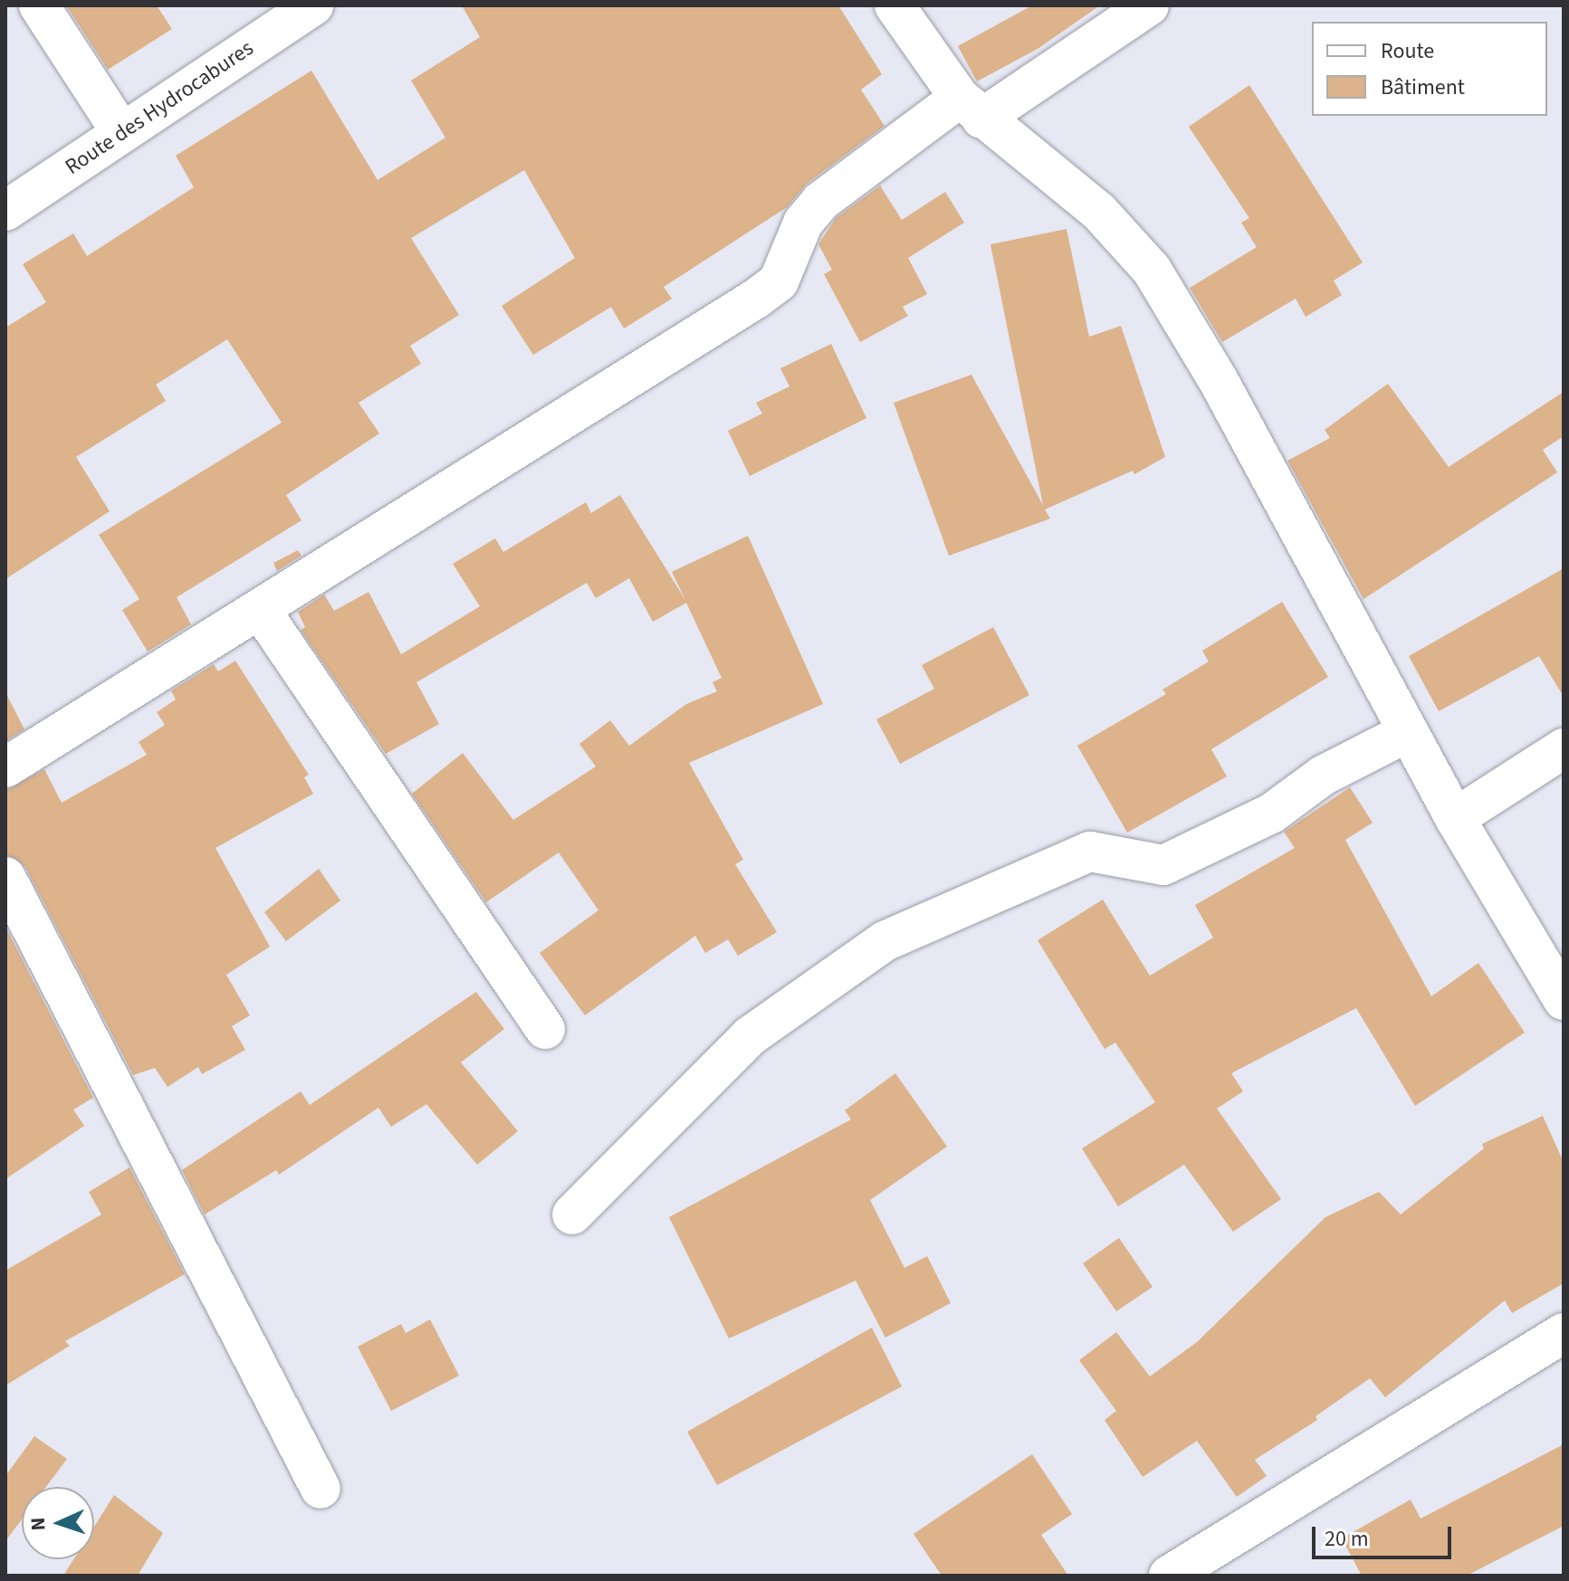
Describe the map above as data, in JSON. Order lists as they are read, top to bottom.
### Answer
{
  "streets": {
    "street": ["Route des Hydrocabures"]
  },
  "legend": ["Route", "Bâtiment"],
  "scale_bar": "20 m",
  "north": "left"
}
